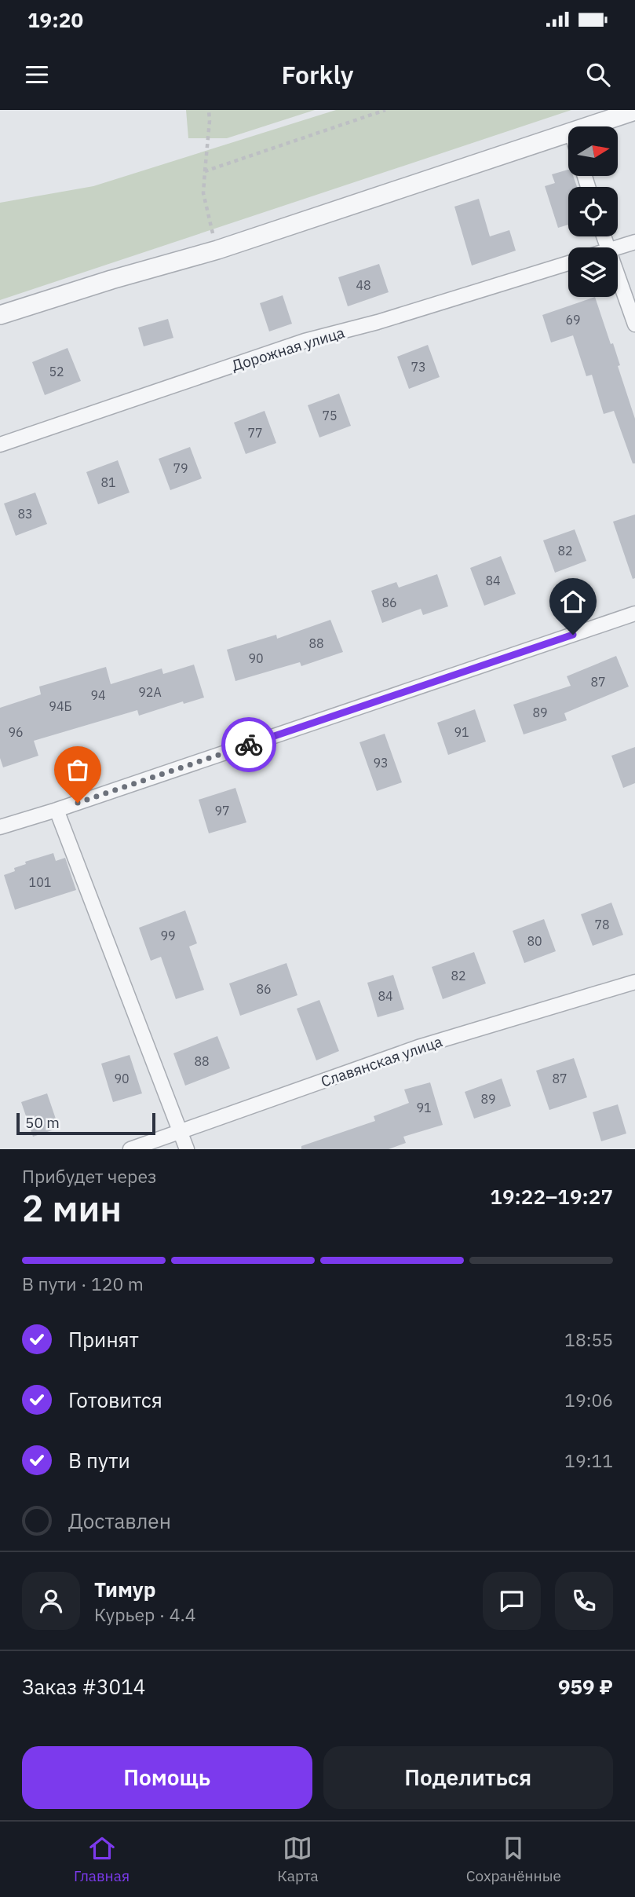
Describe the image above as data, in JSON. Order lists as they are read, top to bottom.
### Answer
{
  "streets": {
    "street": ["Дорожная улица", "Славянская улица"]
  },
  "house_numbers": [
    "48",
    "69",
    "73",
    "52",
    "75",
    "77",
    "79",
    "81",
    "83",
    "82",
    "84",
    "86",
    "88",
    "90",
    "87",
    "92А",
    "94",
    "94Б",
    "89",
    "96",
    "91",
    "93",
    "97",
    "101",
    "78",
    "99",
    "80",
    "82",
    "86",
    "84",
    "88",
    "90",
    "87",
    "89",
    "91"
  ],
  "scale_bar": "50 m",
  "north": "right",
  "page": {
    "status": "19:20",
    "header": "Forkly",
    "scale": "50 m",
    "heading": ["2 мин", "Прибудет через", "19:22–19:27"],
    "panel": [
      "Тимур",
      "Курьер · 4.4",
      "Заказ #3014",
      "959 ₽"
    ],
    "bar": "В пути · 120 m",
    "list": [
      ["Принят", "18:55"],
      ["Готовится", "19:06"],
      ["В пути", "19:11"],
      "Доставлен"
    ],
    "buttons": ["Помощь", "Поделиться"],
    "tabs": ["Главная", "Карта", "Сохранённые"]
  }
}
